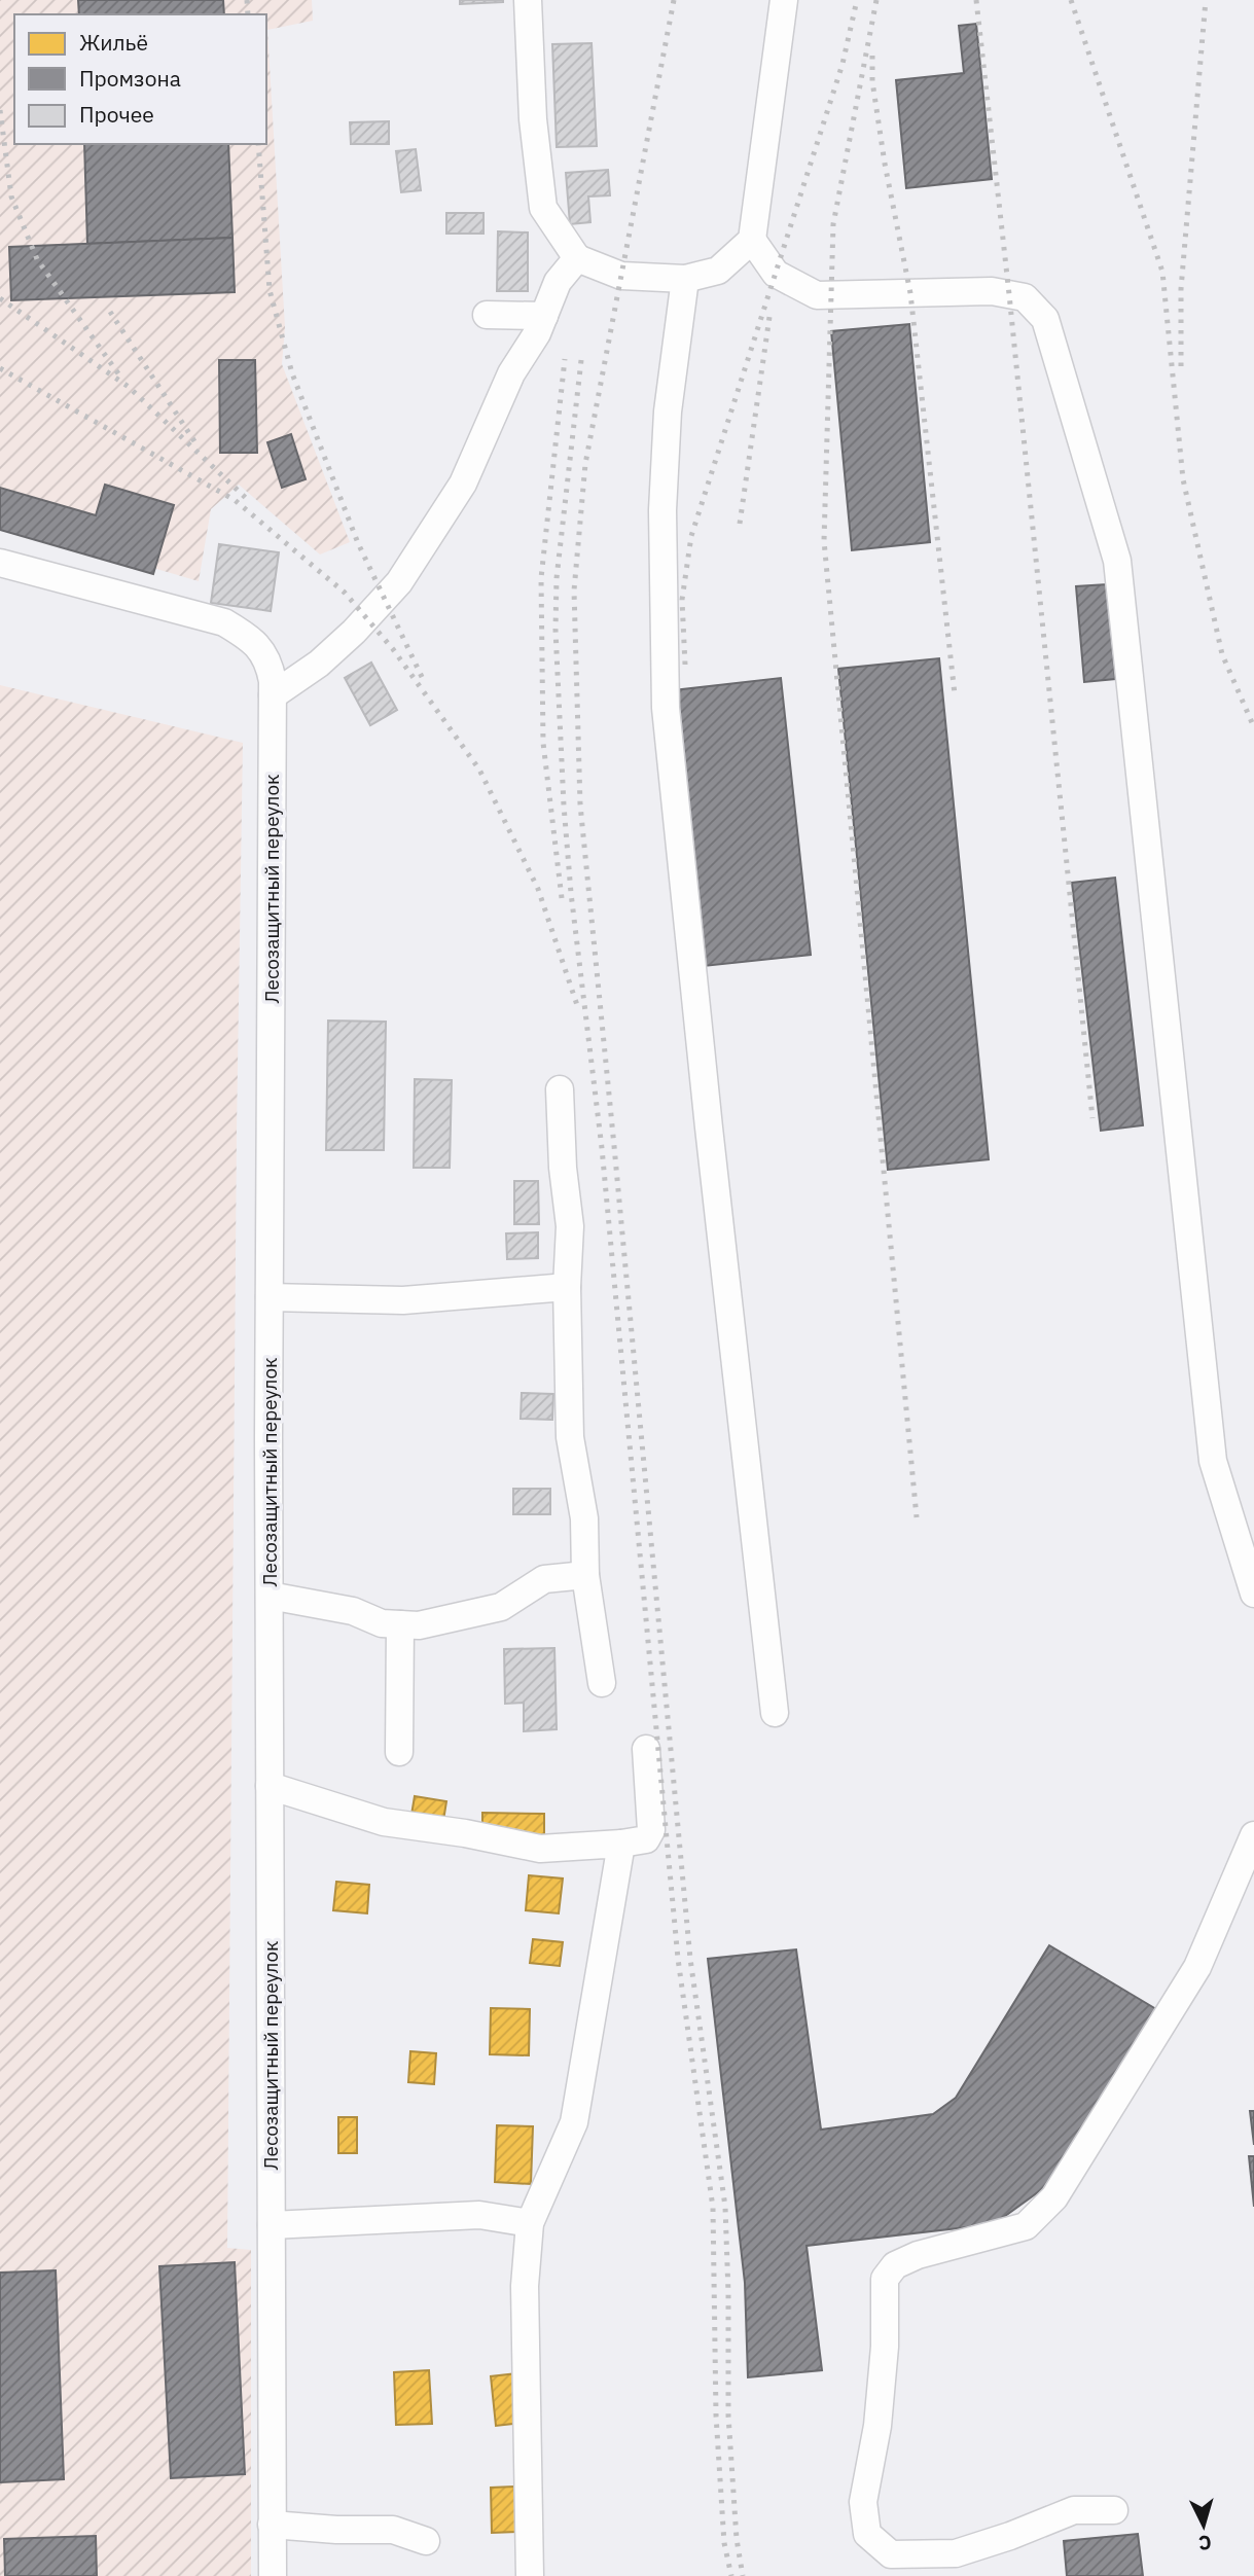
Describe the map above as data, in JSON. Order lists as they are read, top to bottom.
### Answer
{
  "streets": {
    "street": ["Лесозащитный переулок"]
  },
  "legend": ["Жильё", "Промзона", "Прочее"],
  "north": "bottom"
}
